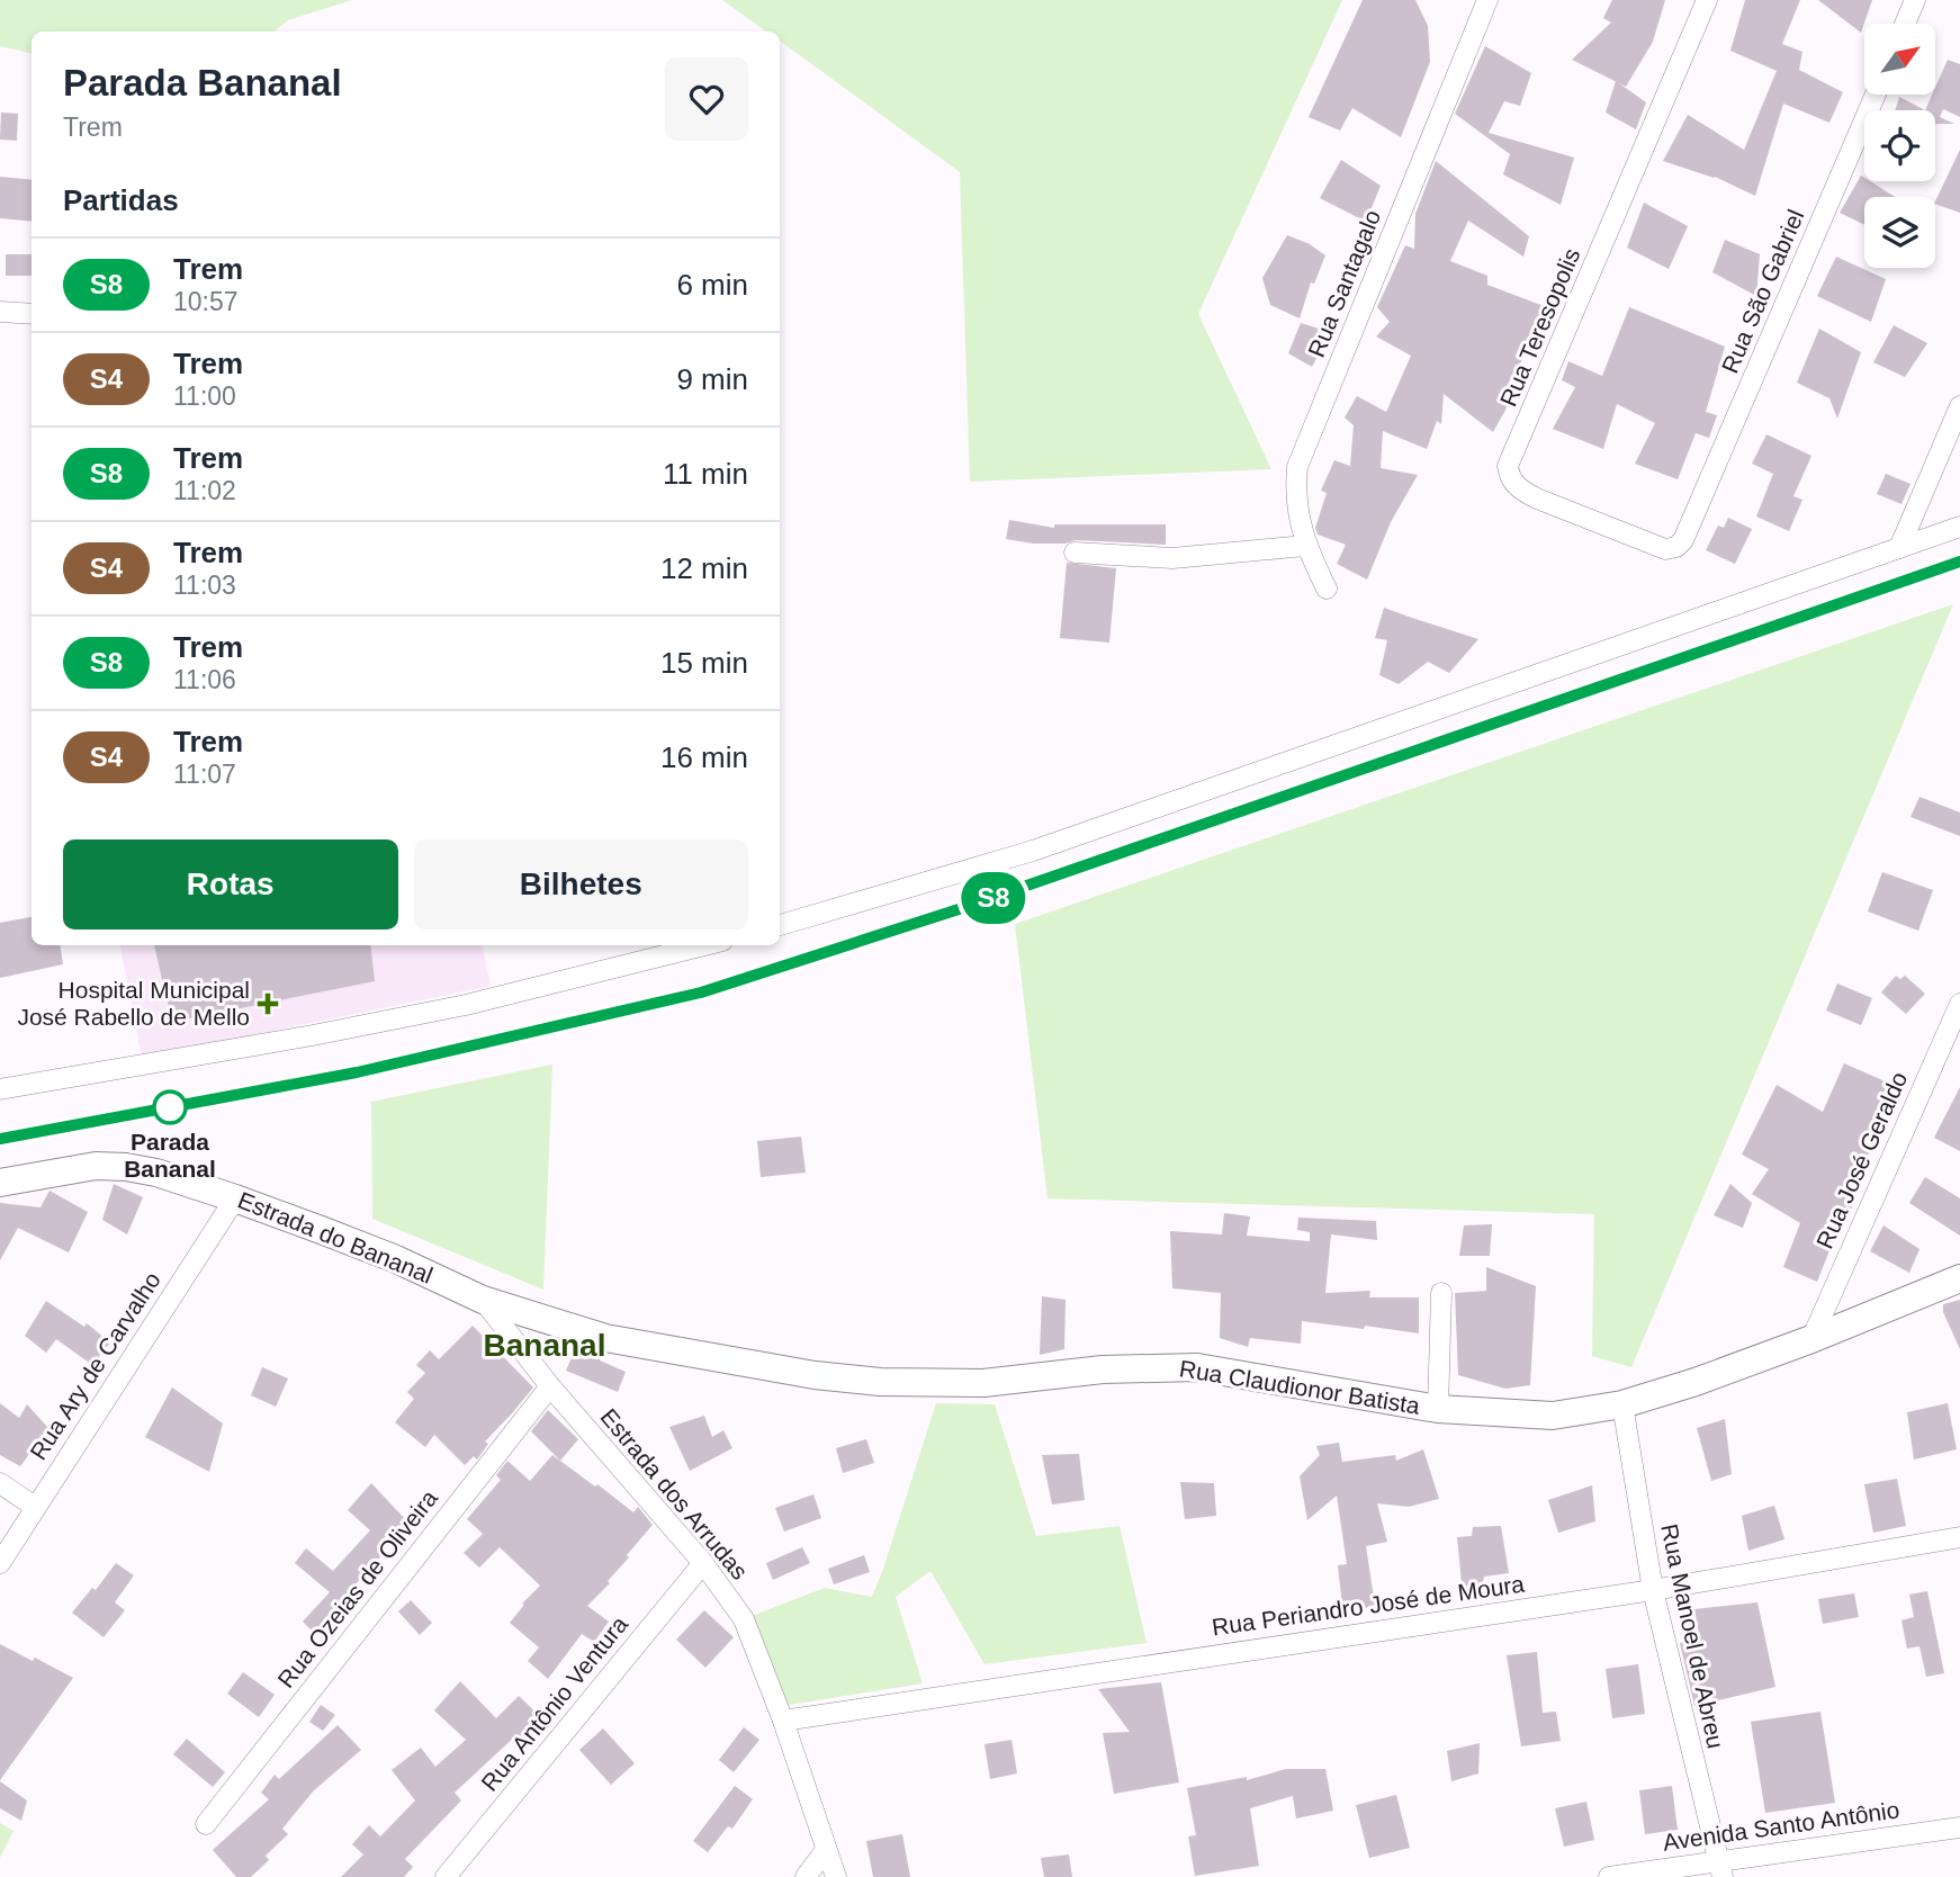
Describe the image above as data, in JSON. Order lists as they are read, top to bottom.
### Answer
{
  "streets": {
    "main road": ["Estrada do Bananal", "Rua Claudionor Batista"],
    "street": [
      "Rua Santagalo",
      "Rua São Gabriel",
      "Rua Teresopolis",
      "Rua José Geraldo",
      "Rua Ary de Carvalho",
      "Estrada dos Arrudas",
      "Rua Ozeias de Oliveira",
      "Rua Periandro José de Moura",
      "Rua Manoel de Abreu",
      "Rua Antônio Ventura",
      "Avenida Santo Antônio"
    ]
  },
  "crossings": [
    ["Rua São Gabriel", "Rua Teresopolis"],
    ["Rua José Geraldo", "Rua Claudionor Batista"],
    ["Estrada do Bananal", "Rua Ary de Carvalho"],
    ["Estrada do Bananal", "Rua Claudionor Batista"],
    ["Estrada do Bananal", "Estrada dos Arrudas"],
    ["Rua Claudionor Batista", "Estrada dos Arrudas"],
    ["Rua Claudionor Batista", "Rua Manoel de Abreu"],
    ["Estrada dos Arrudas", "Rua Ozeias de Oliveira"],
    ["Estrada dos Arrudas", "Rua Periandro José de Moura"],
    ["Estrada dos Arrudas", "Rua Antônio Ventura"],
    ["Rua Periandro José de Moura", "Rua Manoel de Abreu"],
    ["Rua Manoel de Abreu", "Avenida Santo Antônio"]
  ],
  "districts": ["Bananal"],
  "places": {
    "health": ["Hospital Municipal José Rabello de Mello"],
    "other": ["Parada Bananal"]
  },
  "north": "top right",
  "page": {
    "on_map": "S8",
    "heading": [
      ["Parada Bananal", "Trem"],
      "Partidas"
    ],
    "list": [
      {
        "mark": "S8",
        "name": "Trem",
        "note": "10:57",
        "value": "6 min"
      },
      {
        "mark": "S4",
        "name": "Trem",
        "note": "11:00",
        "value": "9 min"
      },
      {
        "mark": "S8",
        "name": "Trem",
        "note": "11:02",
        "value": "11 min"
      },
      {
        "mark": "S4",
        "name": "Trem",
        "note": "11:03",
        "value": "12 min"
      },
      {
        "mark": "S8",
        "name": "Trem",
        "note": "11:06",
        "value": "15 min"
      },
      {
        "mark": "S4",
        "name": "Trem",
        "note": "11:07",
        "value": "16 min"
      }
    ],
    "buttons": ["Rotas", "Bilhetes"]
  }
}
